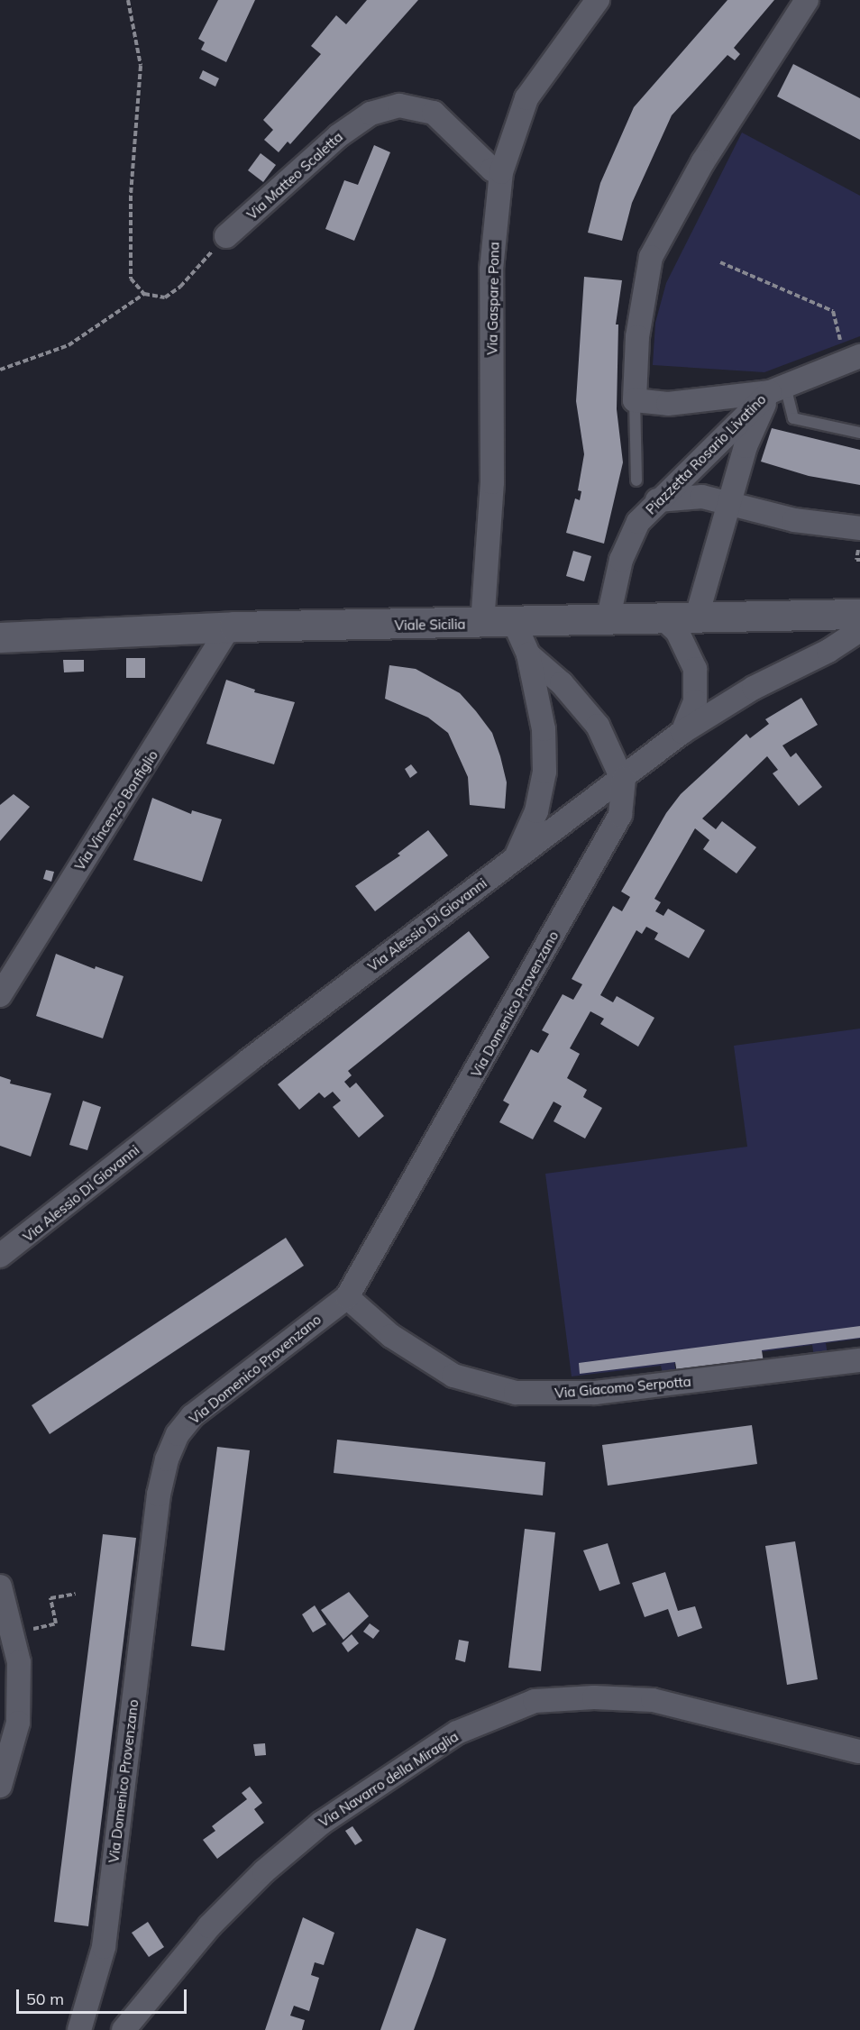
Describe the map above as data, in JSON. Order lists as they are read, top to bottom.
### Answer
{
  "streets": {
    "street": [
      "Via Matteo Scaletta",
      "Via Gaspare Pona",
      "Piazzetta Rosario Livatino",
      "Viale Sicilia",
      "Via Vincenzo Bonfiglio",
      "Via Alessio Di Giovanni",
      "Via Domenico Provenzano",
      "Via Giacomo Serpotta",
      "Via Navarro della Miraglia"
    ]
  },
  "crossings": [
    ["Via Matteo Scaletta", "Via Gaspare Pona"],
    ["Via Gaspare Pona", "Viale Sicilia"],
    ["Piazzetta Rosario Livatino", "Viale Sicilia"],
    ["Viale Sicilia", "Via Vincenzo Bonfiglio"],
    ["Via Alessio Di Giovanni", "Via Domenico Provenzano"],
    ["Via Domenico Provenzano", "Via Giacomo Serpotta"]
  ],
  "scale_bar": "50 m"
}
